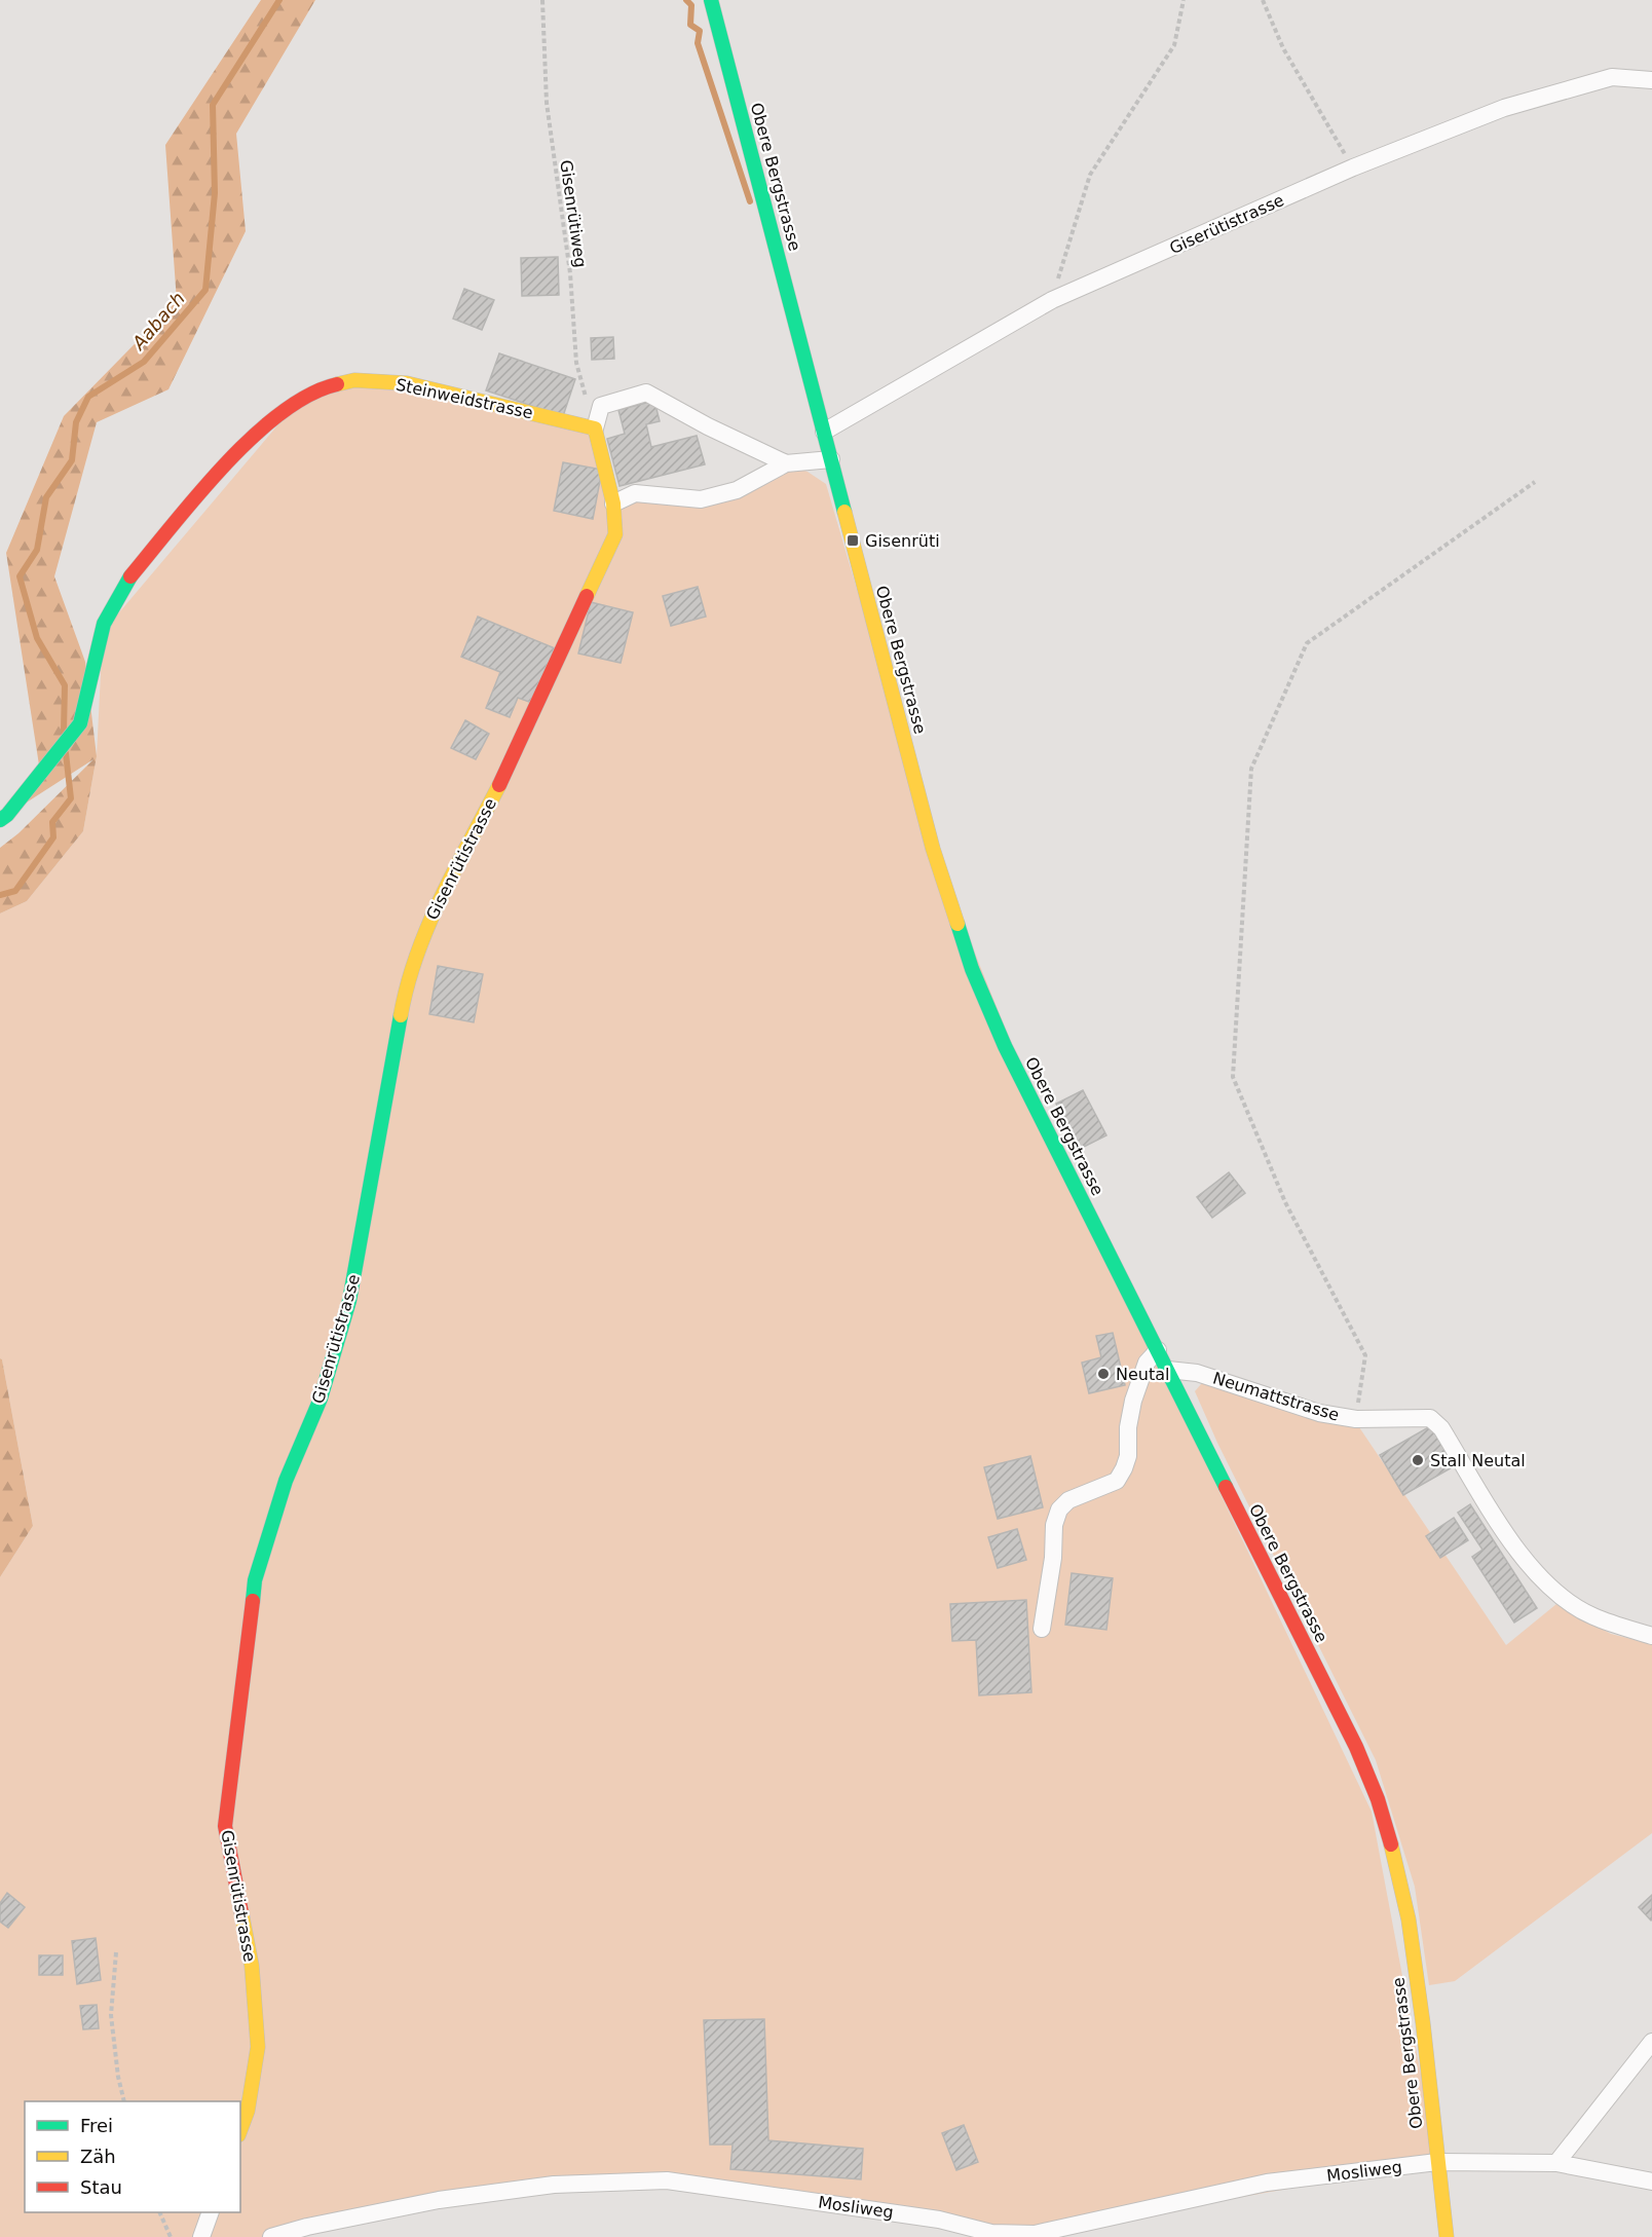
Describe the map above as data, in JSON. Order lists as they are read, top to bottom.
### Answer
{
  "streets": {
    "street": [
      "Obere Bergstrasse",
      "Giserütistrasse",
      "Steinweidstrasse",
      "Gisenrütistrasse",
      "Neumattstrasse",
      "Mosliweg"
    ],
    "path": ["Gisenrütiweg"]
  },
  "crossings": [
    ["Obere Bergstrasse", "Giserütistrasse"],
    ["Obere Bergstrasse", "Neumattstrasse"],
    ["Obere Bergstrasse", "Mosliweg"],
    ["Gisenrütiweg", "Steinweidstrasse"]
  ],
  "water": ["Aabach"],
  "places": {
    "transit": ["Gisenrüti"],
    "other": ["Neutal", "Stall Neutal"]
  },
  "legend": ["Frei", "Zäh", "Stau"]
}
